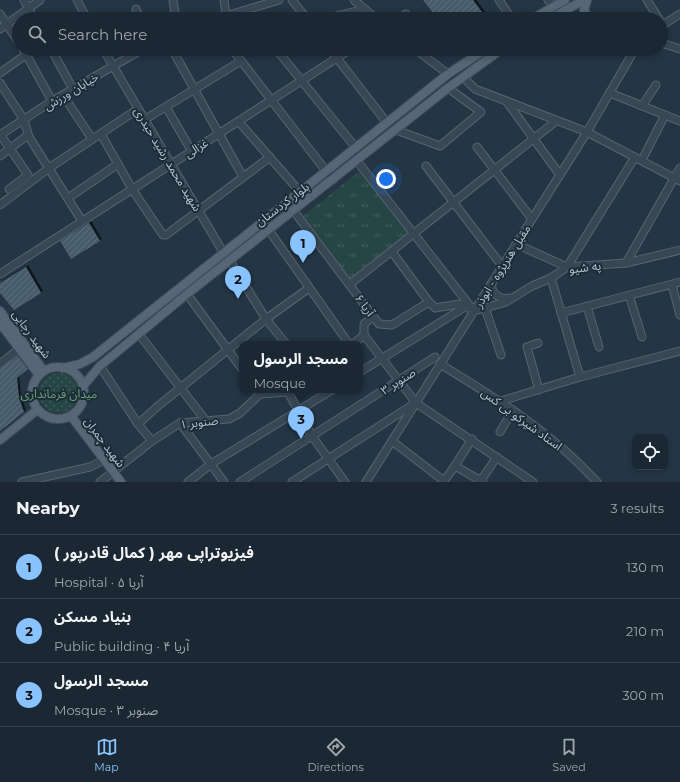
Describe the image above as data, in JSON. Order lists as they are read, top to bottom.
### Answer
{
  "streets": {
    "main road": ["بلوار کردستان", "شهید رجایی", "شهید چمران"],
    "street": [
      "خیابان ورزش",
      "غزالی",
      "شهید محمد رشید حیدری",
      "مقبل هنرپژوه - ابوذر",
      "په شیو",
      "آریا ۶",
      "صنوبر ۳",
      "استاد شیرکو بی کس",
      "صنوبر ۱"
    ]
  },
  "crossings": [
    ["خیابان ورزش", "شهید محمد رشید حیدری"],
    ["غزالی", "شهید محمد رشید حیدری"],
    ["شهید محمد رشید حیدری", "بلوار کردستان"],
    ["بلوار کردستان", "آریا ۶"],
    ["بلوار کردستان", "شهید رجایی"],
    ["بلوار کردستان", "شهید چمران"],
    ["مقبل هنرپژوه - ابوذر", "په شیو"],
    ["مقبل هنرپژوه - ابوذر", "استاد شیرکو بی کس"],
    ["شهید رجایی", "شهید چمران"],
    ["صنوبر ۱", "شهید چمران"]
  ],
  "parks": ["میدان فرمانداری"],
  "page": {
    "search": "Search here",
    "pins": ["1", "2", "3"],
    "popup": ["مسجد الرسول", "Mosque"],
    "heading": ["Nearby", "3 results"],
    "list": [
      {
        "mark": "1",
        "name": "فیزیوتراپی مهر ( کمال قادرپور )",
        "note": "Hospital · آریا ۵",
        "value": "130 m"
      },
      {
        "mark": "2",
        "name": "بنیاد مسکن",
        "note": "Public building · آریا ۴",
        "value": "210 m"
      },
      {
        "mark": "3",
        "name": "مسجد الرسول",
        "note": "Mosque · صنوبر ۳",
        "value": "300 m"
      }
    ],
    "nav": ["Map", "Directions", "Saved"]
  }
}
